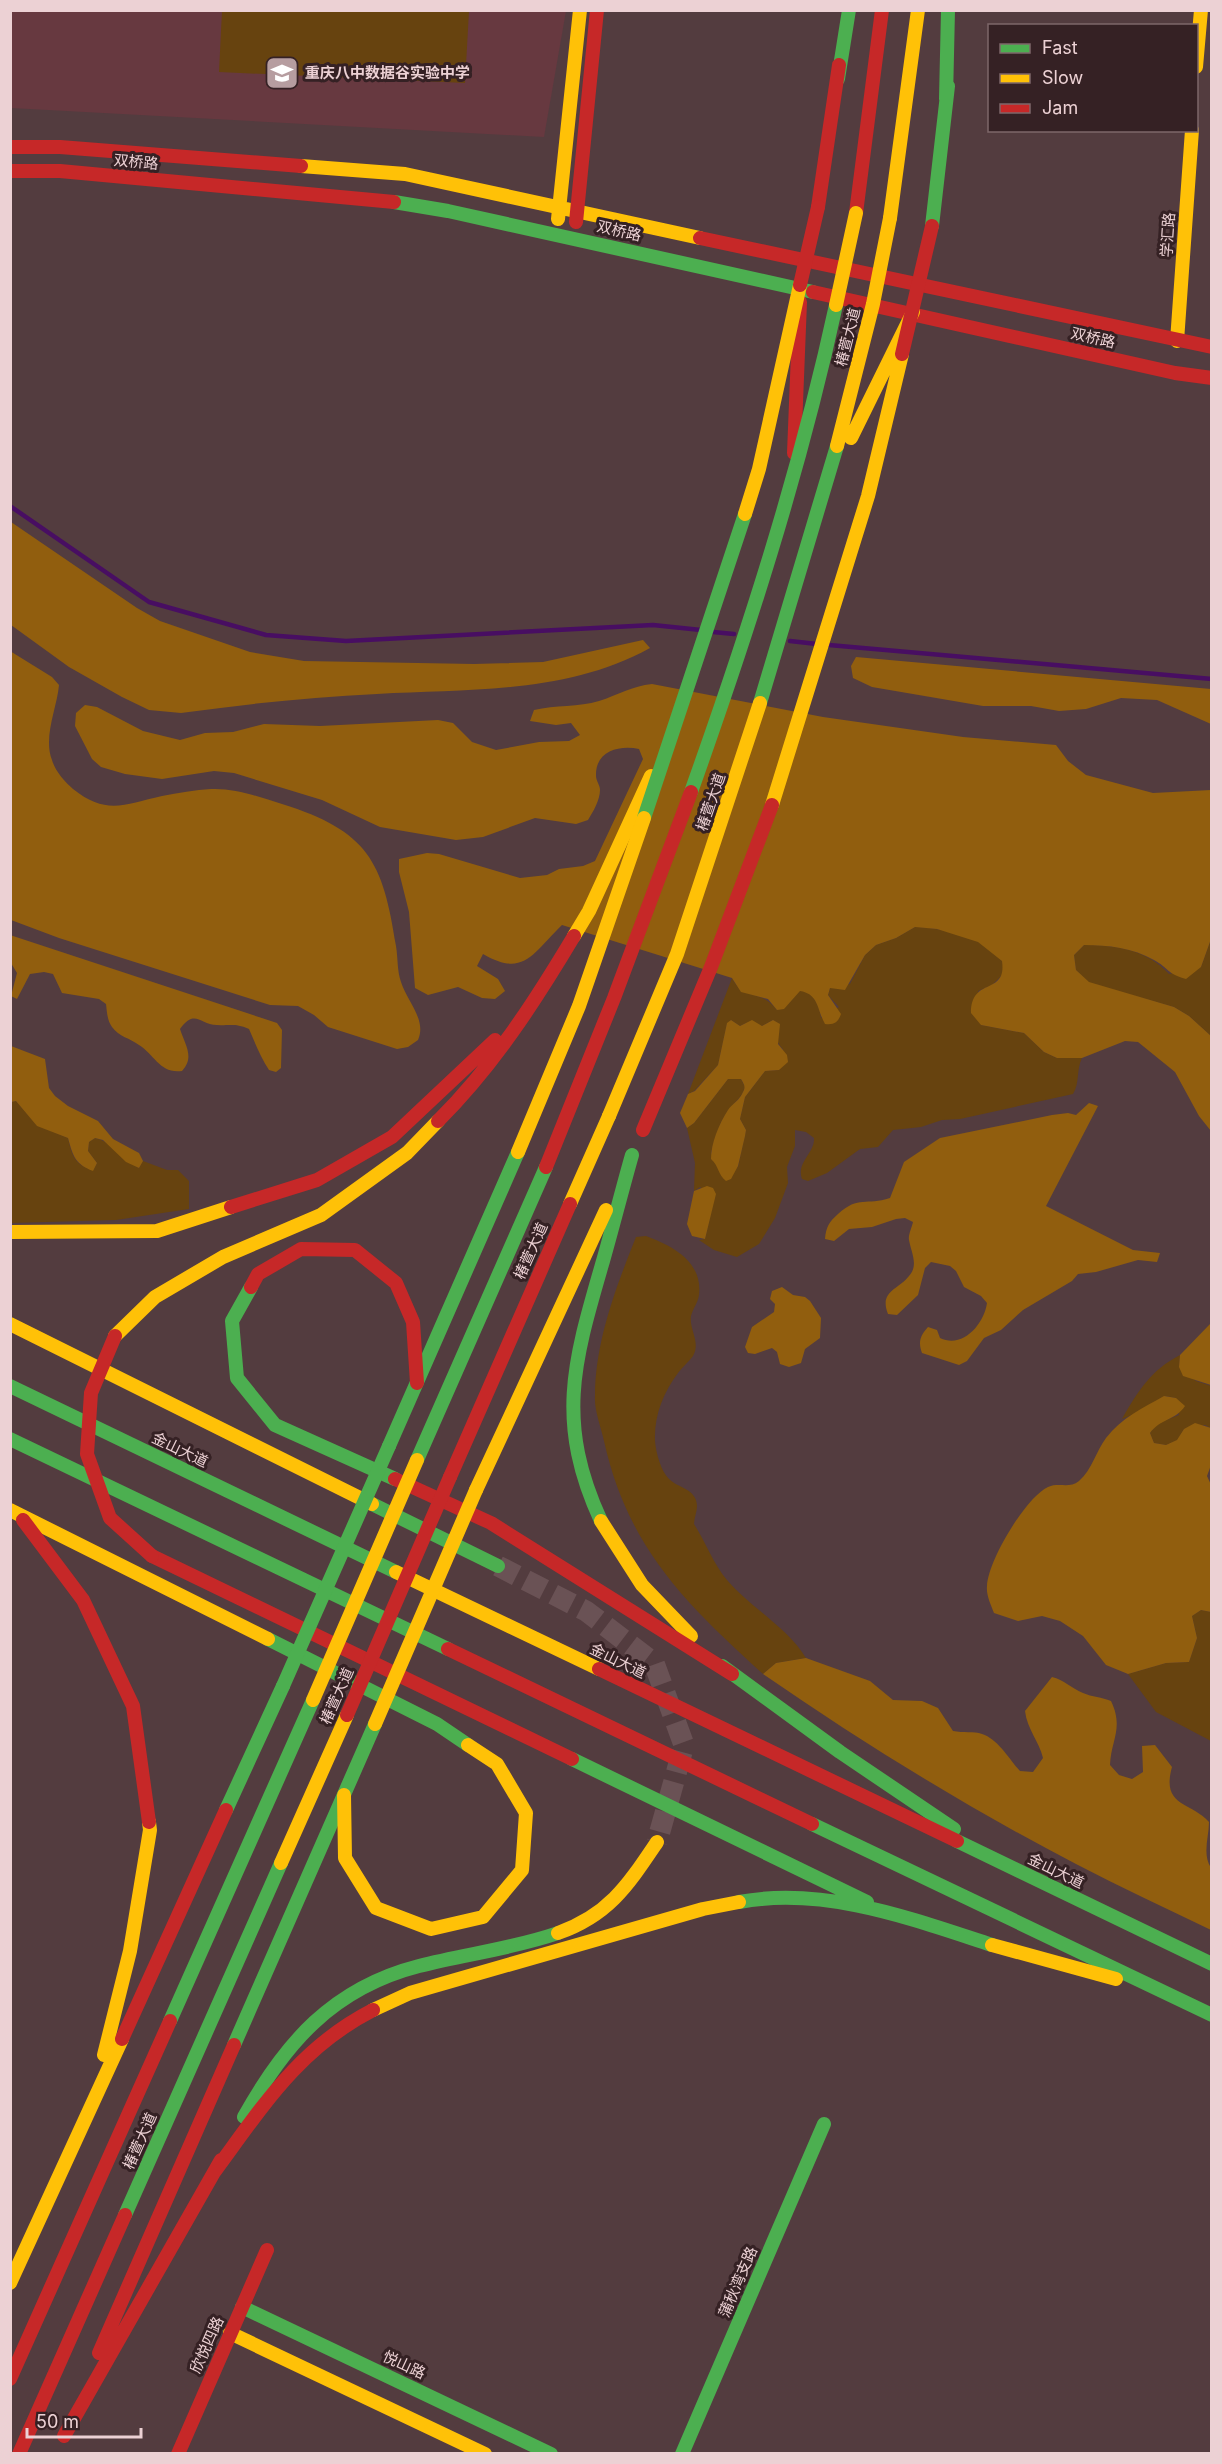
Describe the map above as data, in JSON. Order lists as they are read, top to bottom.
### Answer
{
  "streets": {
    "main road": [
      "双桥路",
      "学汇路",
      "椿萱大道",
      "金山大道",
      "蒲秋湾支路",
      "欣悦四路",
      "悦山路"
    ]
  },
  "crossings": [
    ["双桥路", "学汇路"],
    ["欣悦四路", "悦山路"]
  ],
  "places": {
    "school or university": ["重庆八中数据谷实验中学"]
  },
  "legend": ["Fast", "Slow", "Jam"],
  "scale_bar": "50 m"
}
